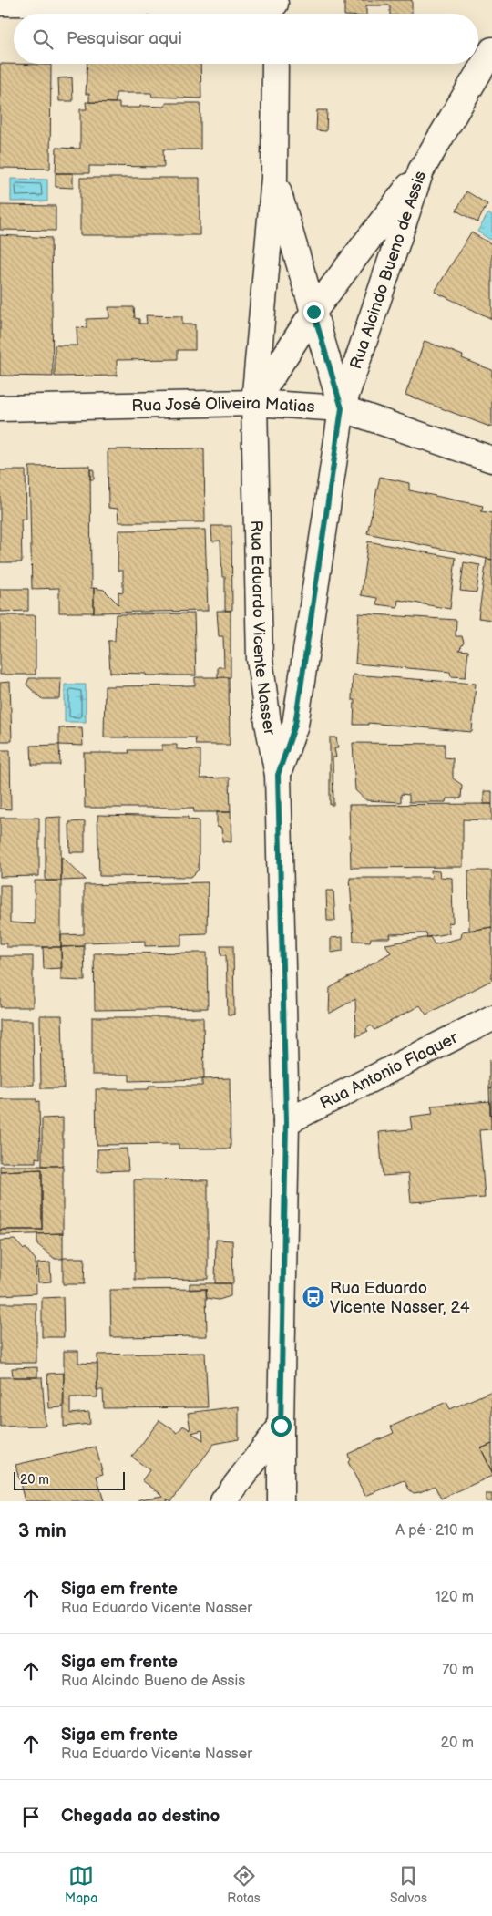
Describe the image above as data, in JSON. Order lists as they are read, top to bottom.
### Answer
{
  "streets": {
    "street": [
      "Rua Alcindo Bueno de Assis",
      "Rua José Oliveira Matias",
      "Rua Eduardo Vicente Nasser",
      "Rua Antonio Flaquer"
    ]
  },
  "crossings": [
    ["Rua Alcindo Bueno de Assis", "Rua José Oliveira Matias"],
    ["Rua Alcindo Bueno de Assis", "Rua Eduardo Vicente Nasser"],
    ["Rua José Oliveira Matias", "Rua Eduardo Vicente Nasser"],
    ["Rua Eduardo Vicente Nasser", "Rua Antonio Flaquer"]
  ],
  "places": {
    "bus stop": ["Rua Eduardo Vicente Nasser, 24"]
  },
  "scale_bar": "20 m",
  "page": {
    "search": "Pesquisar aqui",
    "scale": "20 m",
    "heading": ["3 min", "A pé · 210 m"],
    "list": [
      ["Siga em frente", "Rua Eduardo Vicente Nasser", "120 m"],
      ["Siga em frente", "Rua Alcindo Bueno de Assis", "70 m"],
      ["Siga em frente", "Rua Eduardo Vicente Nasser", "20 m"],
      "Chegada ao destino"
    ],
    "nav": ["Mapa", "Rotas", "Salvos"]
  }
}
